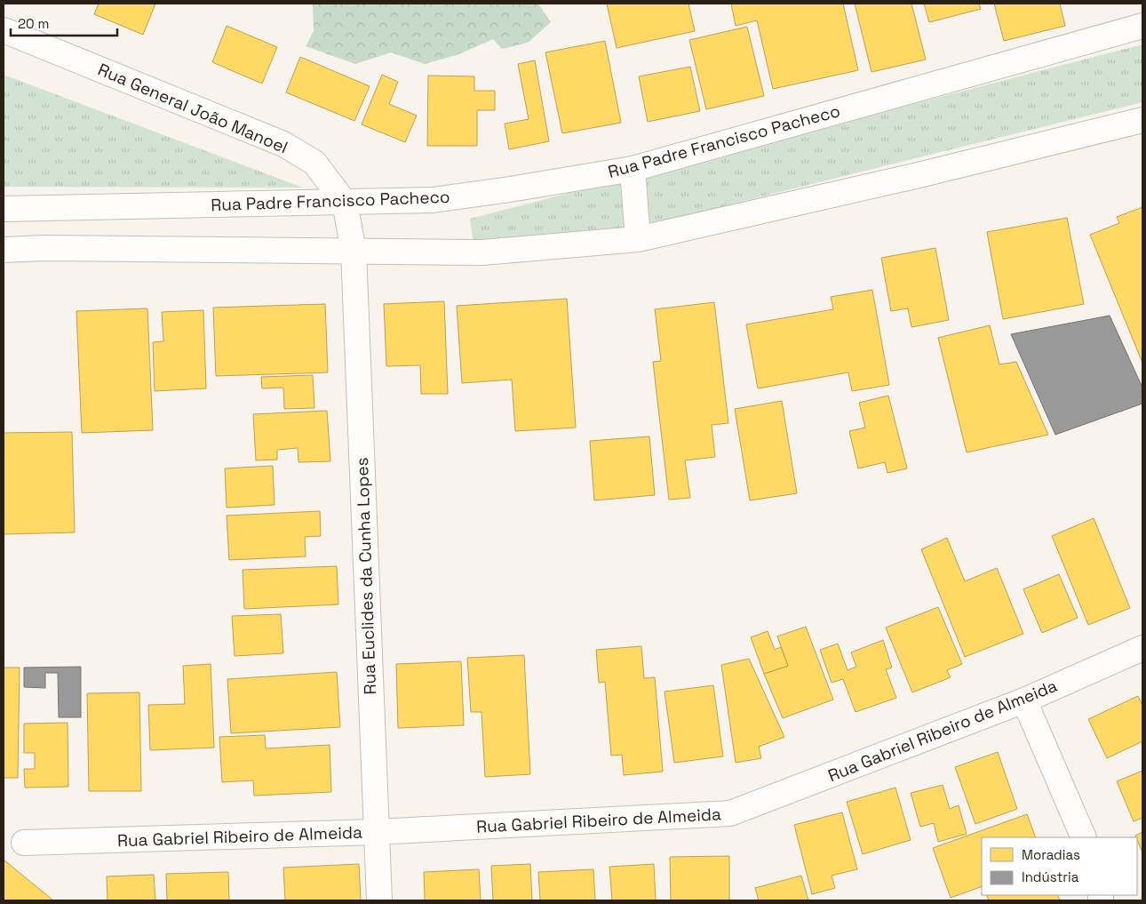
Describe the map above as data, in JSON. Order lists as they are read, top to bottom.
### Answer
{
  "streets": {
    "street": [
      "Rua General João Manoel",
      "Rua Padre Francisco Pacheco",
      "Rua Euclides da Cunha Lopes",
      "Rua Gabriel Ribeiro de Almeida"
    ]
  },
  "crossings": [
    ["Rua General João Manoel", "Rua Padre Francisco Pacheco"],
    ["Rua General João Manoel", "Rua Euclides da Cunha Lopes"],
    ["Rua Euclides da Cunha Lopes", "Rua Gabriel Ribeiro de Almeida"]
  ],
  "legend": ["Moradias", "Indústria"],
  "scale_bar": "20 m"
}
